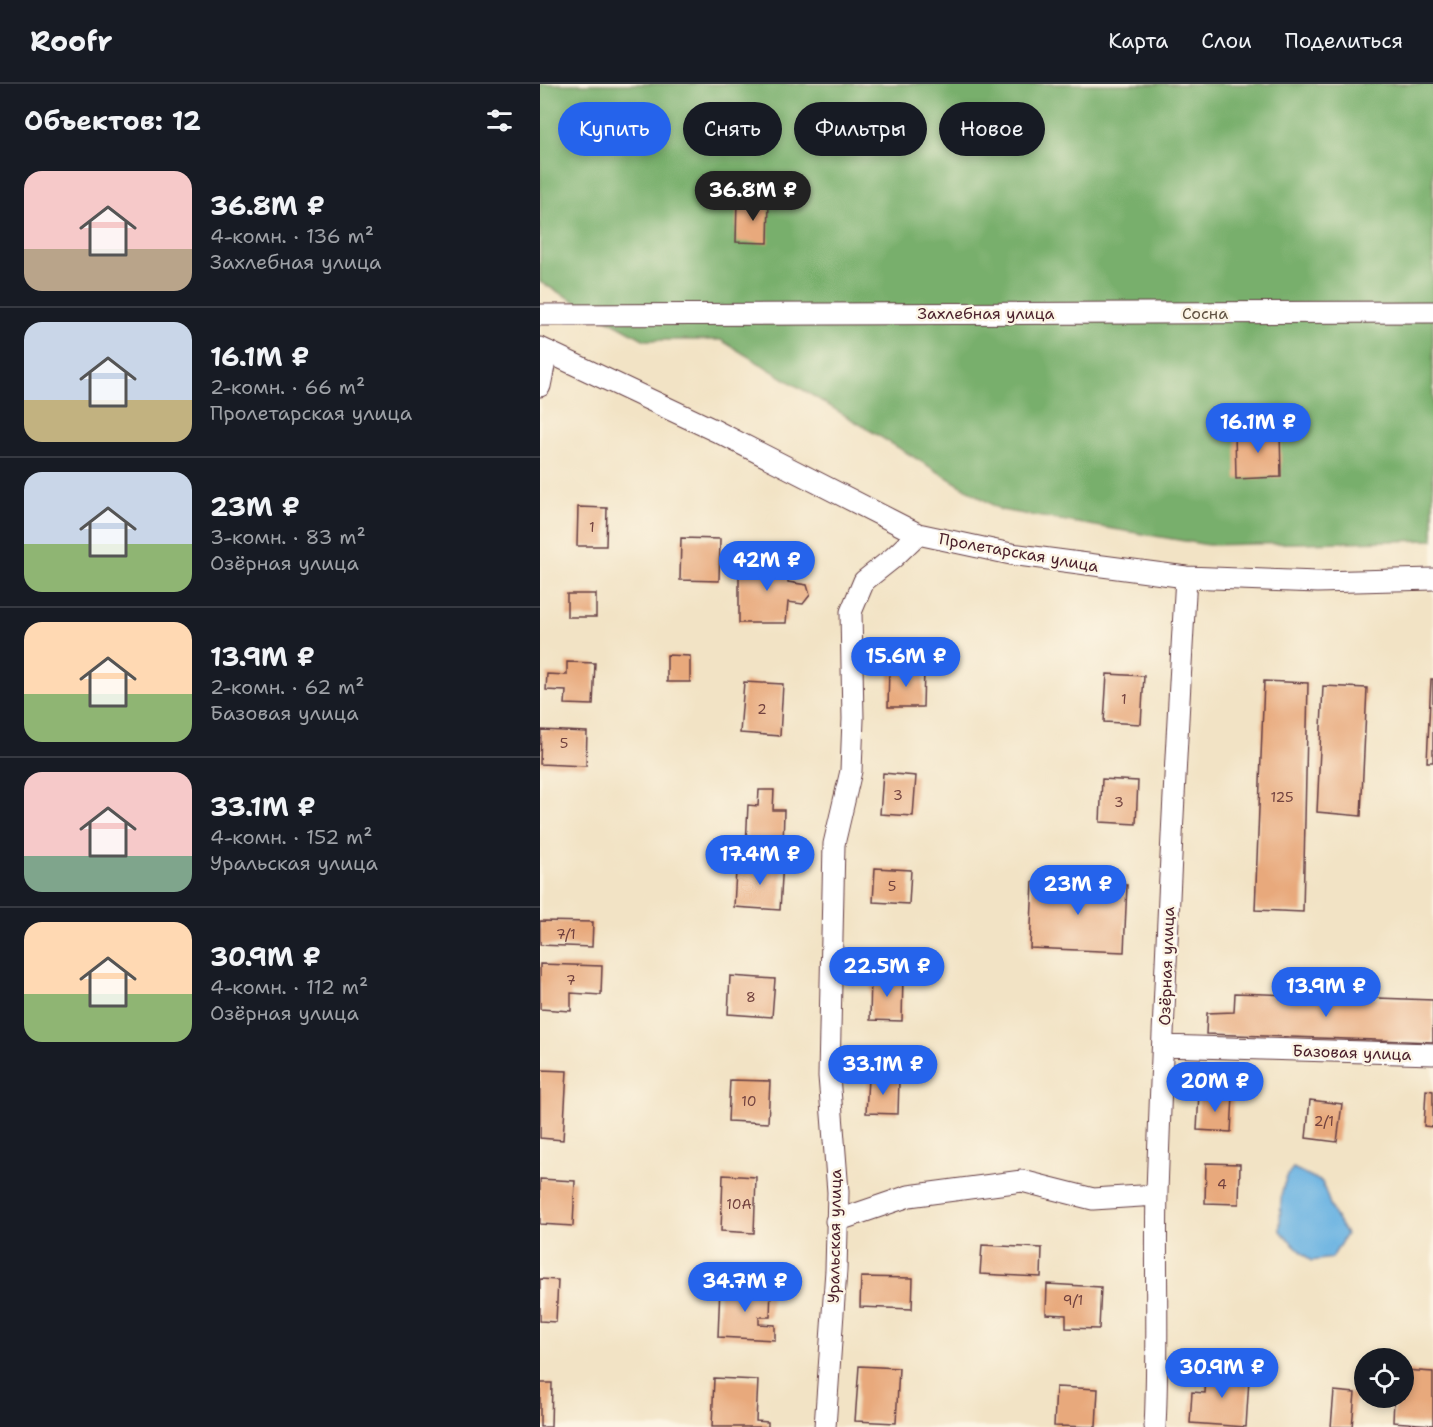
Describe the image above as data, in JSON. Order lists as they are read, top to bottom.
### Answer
{
  "streets": {
    "street": [
      "Захлебная улица",
      "Пролетарская улица",
      "Озёрная улица",
      "Базовая улица",
      "Уральская улица"
    ]
  },
  "crossings": [
    ["Пролетарская улица", "Озёрная улица"],
    ["Пролетарская улица", "Уральская улица"],
    ["Озёрная улица", "Базовая улица"]
  ],
  "parks": ["Сосна"],
  "house_numbers": [
    "1",
    "1",
    "2",
    "5",
    "3",
    "125",
    "3",
    "5",
    "7/1",
    "7",
    "8",
    "10",
    "2/1",
    "4",
    "10А",
    "9/1"
  ],
  "page": {
    "header": "Roofr",
    "nav": ["Карта", "Слои", "Поделиться"],
    "heading": "Объектов: 12",
    "chip": [
      "Купить",
      "Снять",
      "Фильтры",
      "Новое"
    ],
    "list": [
      {
        "name": "36.8M ₽",
        "note": "4-комн. · 136 m² · Захлебная улица"
      },
      {
        "name": "16.1M ₽",
        "note": "2-комн. · 66 m² · Пролетарская улица"
      },
      {
        "name": "23M ₽",
        "note": "3-комн. · 83 m² · Озёрная улица"
      },
      {
        "name": "13.9M ₽",
        "note": "2-комн. · 62 m² · Базовая улица"
      },
      {
        "name": "33.1M ₽",
        "note": "4-комн. · 152 m² · Уральская улица"
      },
      {
        "name": "30.9M ₽",
        "note": "4-комн. · 112 m² · Озёрная улица"
      }
    ],
    "price": [
      "36.8M ₽",
      "16.1M ₽",
      "42M ₽",
      "15.6M ₽",
      "17.4M ₽",
      "23M ₽",
      "22.5M ₽",
      "13.9M ₽",
      "33.1M ₽",
      "20M ₽",
      "34.7M ₽",
      "30.9M ₽"
    ]
  }
}
